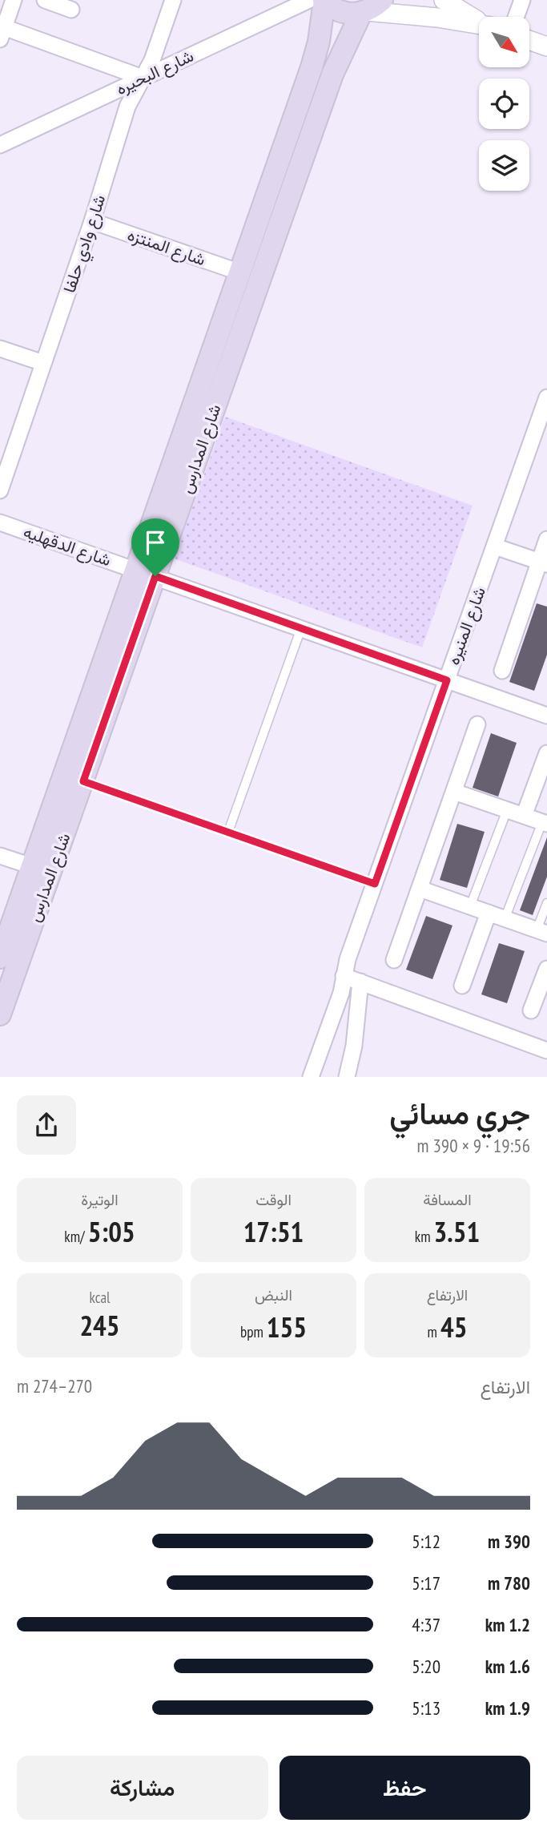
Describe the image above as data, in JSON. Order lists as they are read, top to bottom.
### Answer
{
  "streets": {
    "main road": ["شارع المدارس"],
    "street": [
      "شارع البحيره",
      "شارع وادي حلفا",
      "شارع المنتزه",
      "شارع الدقهليه",
      "شارع المنيره"
    ]
  },
  "crossings": [
    ["شارع البحيره", "شارع وادي حلفا"],
    ["شارع البحيره", "شارع المدارس"],
    ["شارع وادي حلفا", "شارع المنتزه"],
    ["شارع المنتزه", "شارع المدارس"],
    ["شارع المدارس", "شارع الدقهليه"],
    ["شارع الدقهليه", "شارع المنيره"]
  ],
  "north": "bottom right",
  "page": {
    "heading": ["جري مسائي", "19:56 · 9 × 390 m"],
    "stats": [
      ["المسافة", "3.51 km"],
      ["الوقت", "17:51"],
      ["الوتيرة", "5:05 /km"],
      ["الارتفاع", "45 m"],
      ["النبض", "155 bpm"],
      ["kcal", "245"]
    ],
    "chart": ["الارتفاع", "270–274 m"],
    "list": [
      {
        "name": "390 m",
        "note": "5:12"
      },
      {
        "name": "780 m",
        "note": "5:17"
      },
      {
        "name": "1.2 km",
        "note": "4:37"
      },
      {
        "name": "1.6 km",
        "note": "5:20"
      },
      {
        "name": "1.9 km",
        "note": "5:13"
      }
    ],
    "buttons": ["حفظ", "مشاركة"]
  }
}
